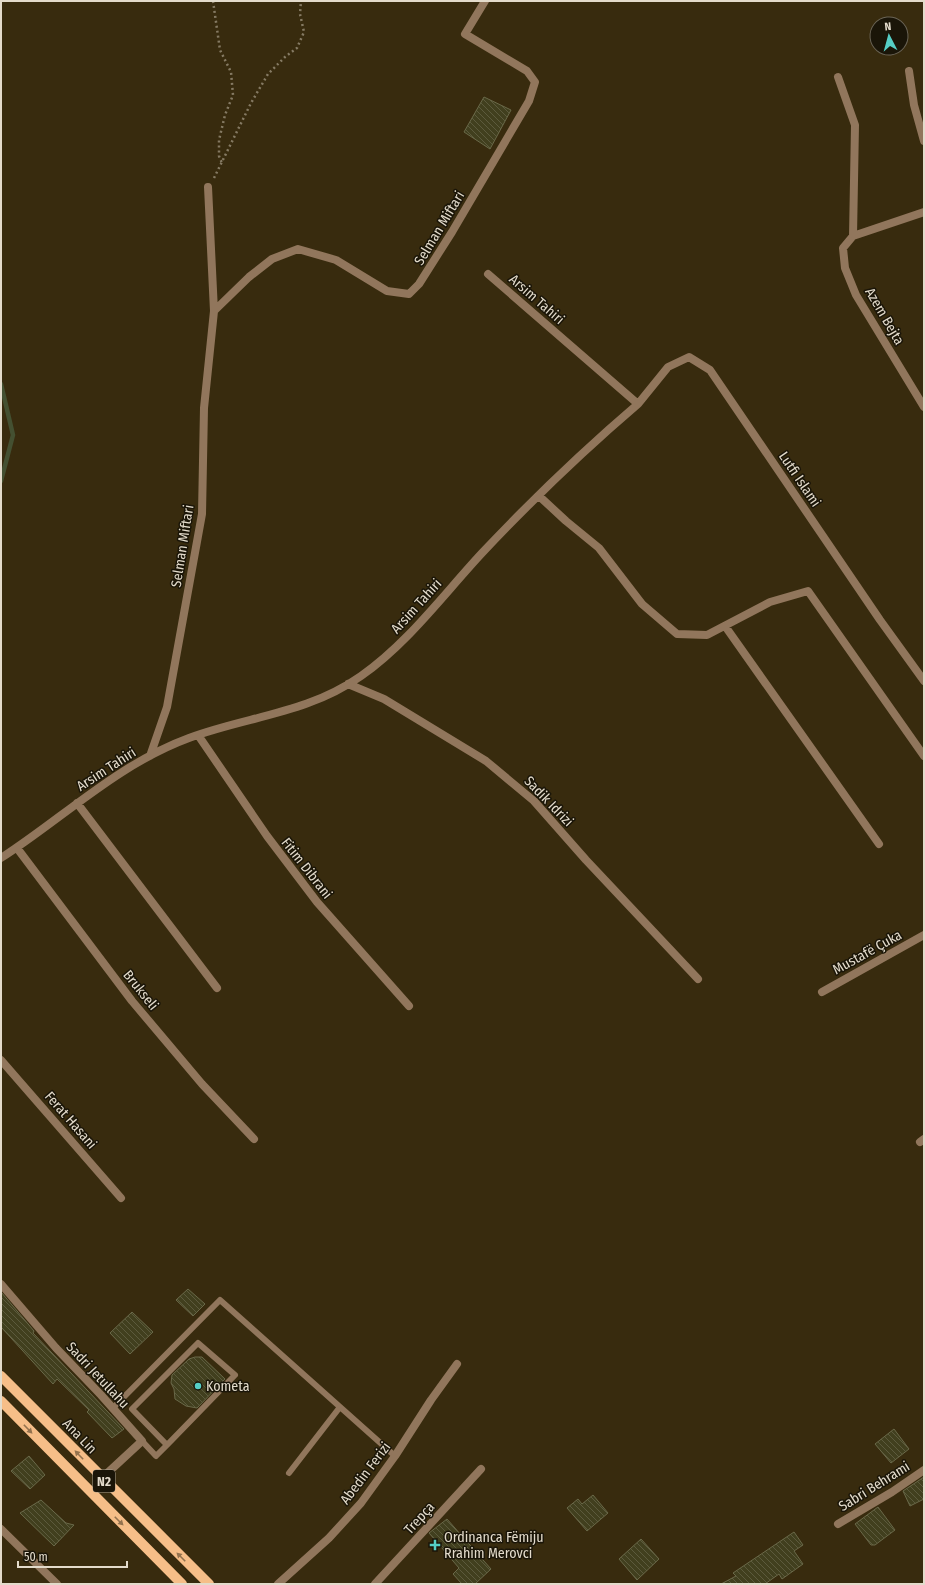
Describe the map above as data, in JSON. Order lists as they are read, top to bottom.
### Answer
{
  "streets": {
    "main road": ["Ana Lin", "N2"],
    "street": [
      "Selman Miftari",
      "Arsim Tahiri",
      "Azem Bejta",
      "Lutfi Islami",
      "Sadik Idrizi",
      "Fitim Dibrani",
      "Mustafë Çuka",
      "Brukseli",
      "Ferat Hasani",
      "Sadri Jetullahu",
      "Abedin Ferizi",
      "Sabri Behrami",
      "Trepça"
    ]
  },
  "crossings": [
    ["Selman Miftari", "Arsim Tahiri"],
    ["Arsim Tahiri", "Lutfi Islami"],
    ["Arsim Tahiri", "Sadik Idrizi"],
    ["Arsim Tahiri", "Fitim Dibrani"],
    ["Arsim Tahiri", "Brukseli"]
  ],
  "places": {
    "other": ["Kometa"],
    "health": ["Ordinanca Fëmiju Rrahim Merovci"]
  },
  "scale_bar": "50 m",
  "north": "top"
}
